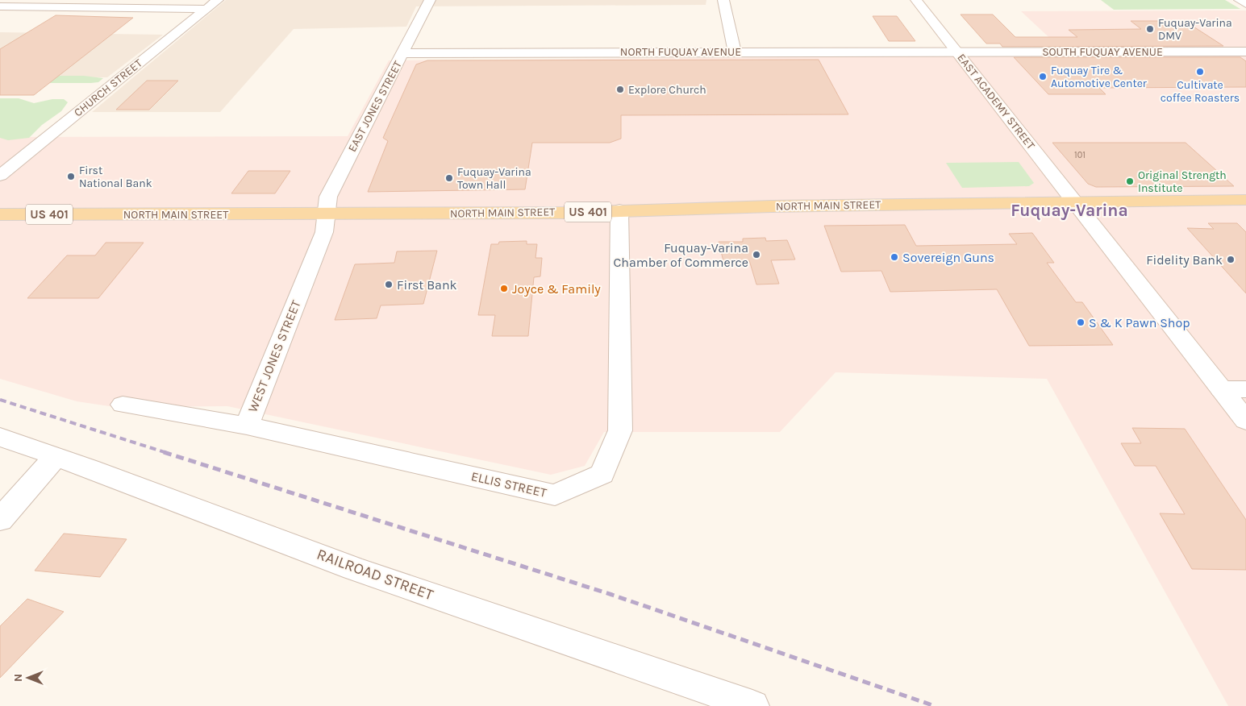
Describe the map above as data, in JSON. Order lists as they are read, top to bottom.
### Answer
{
  "streets": {
    "main road": ["NORTH MAIN STREET", "US 401"],
    "street": [
      "NORTH FUQUAY AVENUE",
      "SOUTH FUQUAY AVENUE",
      "CHURCH STREET",
      "EAST ACADEMY STREET",
      "EAST JONES STREET",
      "WEST JONES STREET",
      "ELLIS STREET",
      "RAILROAD STREET"
    ]
  },
  "crossings": [
    ["NORTH FUQUAY AVENUE", "SOUTH FUQUAY AVENUE"],
    ["NORTH FUQUAY AVENUE", "EAST ACADEMY STREET"],
    ["NORTH FUQUAY AVENUE", "EAST JONES STREET"],
    ["SOUTH FUQUAY AVENUE", "EAST ACADEMY STREET"],
    ["EAST ACADEMY STREET", "NORTH MAIN STREET"],
    ["EAST ACADEMY STREET", "US 401"],
    ["EAST JONES STREET", "NORTH MAIN STREET"],
    ["EAST JONES STREET", "WEST JONES STREET"],
    ["NORTH MAIN STREET", "US 401"],
    ["NORTH MAIN STREET", "WEST JONES STREET"],
    ["NORTH MAIN STREET", "ELLIS STREET"],
    ["WEST JONES STREET", "ELLIS STREET"]
  ],
  "districts": ["Fuquay-Varina"],
  "places": [
    "Fuquay-Varina DMV",
    "Cultivate coffee Roasters",
    "Fuquay Tire & Automotive Center",
    "Explore Church",
    "First National Bank",
    "Fuquay-Varina Town Hall",
    "Original Strength Institute",
    "Fuquay-Varina Chamber of Commerce",
    "Sovereign Guns",
    "Fidelity Bank",
    "First Bank",
    "Joyce & Family",
    "S & K Pawn Shop"
  ],
  "house_numbers": ["101"],
  "north": "left"
}
